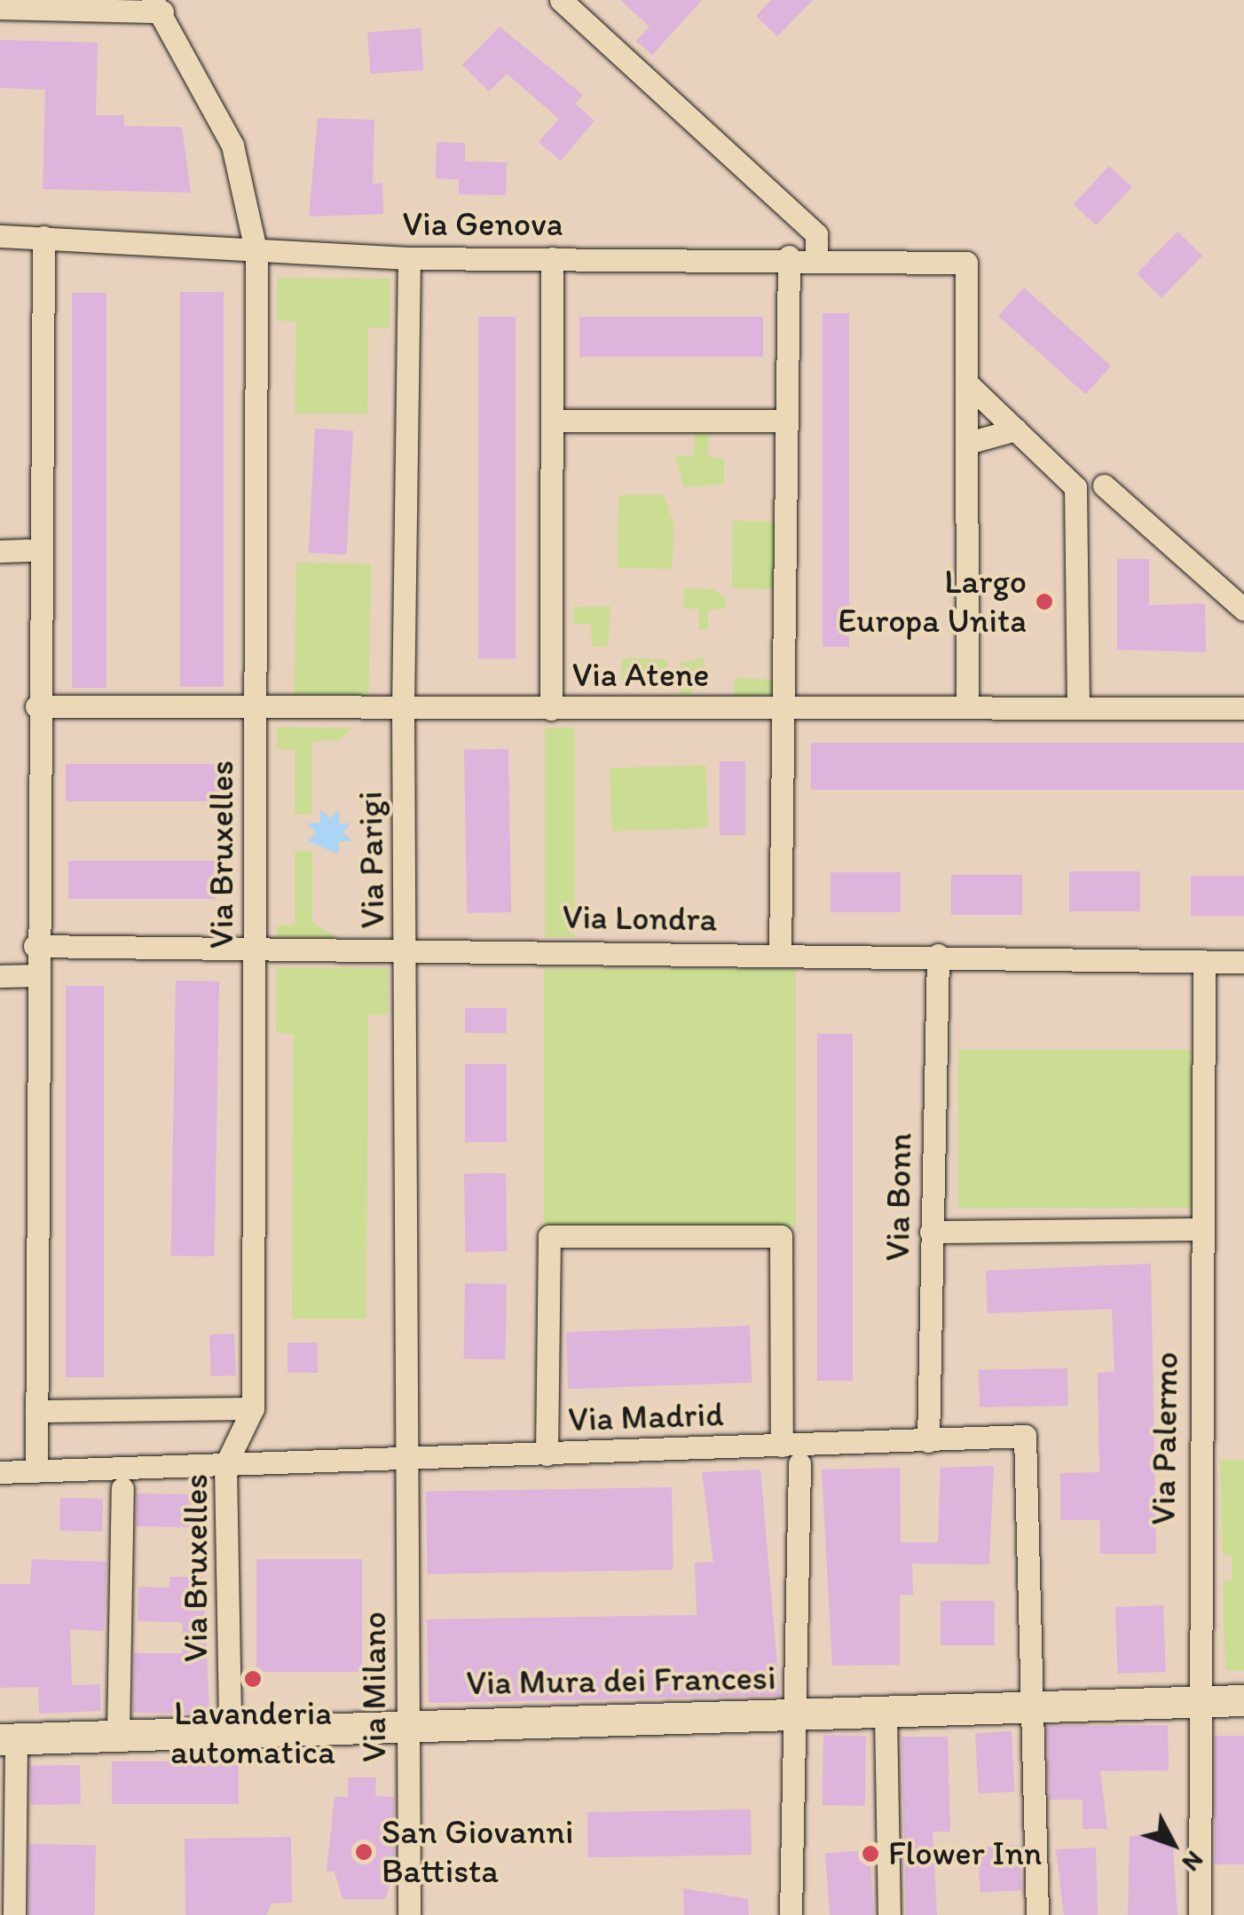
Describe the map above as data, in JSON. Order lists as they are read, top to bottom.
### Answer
{
  "streets": {
    "street": [
      "Via Genova",
      "Via Atene",
      "Via Bruxelles",
      "Via Parigi",
      "Via Londra",
      "Via Bonn",
      "Via Madrid",
      "Via Palermo",
      "Via Mura dei Francesi",
      "Via Milano"
    ]
  },
  "crossings": [
    ["Via Genova", "Via Bruxelles"],
    ["Via Genova", "Via Parigi"],
    ["Via Atene", "Via Bruxelles"],
    ["Via Atene", "Via Parigi"],
    ["Via Bruxelles", "Via Londra"],
    ["Via Bruxelles", "Via Madrid"],
    ["Via Bruxelles", "Via Mura dei Francesi"],
    ["Via Parigi", "Via Londra"],
    ["Via Parigi", "Via Madrid"],
    ["Via Parigi", "Via Milano"],
    ["Via Londra", "Via Bonn"],
    ["Via Londra", "Via Palermo"],
    ["Via Bonn", "Via Madrid"],
    ["Via Madrid", "Via Mura dei Francesi"],
    ["Via Madrid", "Via Milano"],
    ["Via Palermo", "Via Mura dei Francesi"],
    ["Via Mura dei Francesi", "Via Milano"]
  ],
  "places": [
    "Largo Europa Unita",
    "Lavanderia automatica",
    "San Giovanni Battista",
    "Flower Inn"
  ],
  "north": "bottom right"
}
